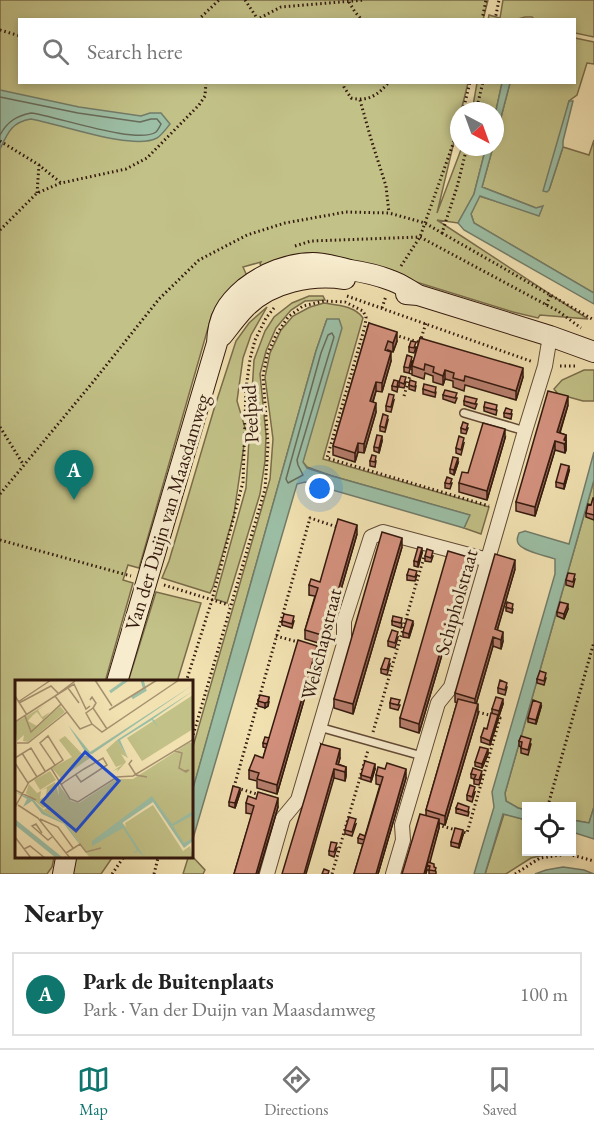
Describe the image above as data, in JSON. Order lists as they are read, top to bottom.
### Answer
{
  "streets": {
    "street": ["Van der Duijn van Maasdamweg", "Schipholstraat", "Welschapstraat"],
    "path": ["Peelpad"]
  },
  "crossings": [
    ["Peelpad", "Schipholstraat"],
    ["Van der Duijn van Maasdamweg", "Schipholstraat"],
    ["Schipholstraat", "Welschapstraat"]
  ],
  "north": "bottom right",
  "page": {
    "search": "Search here",
    "pins": "A",
    "heading": "Nearby",
    "list": [
      {
        "mark": "A",
        "name": "Park de Buitenplaats",
        "note": "Park · Van der Duijn van Maasdamweg",
        "value": "100 m"
      }
    ],
    "nav": ["Map", "Directions", "Saved"]
  }
}
